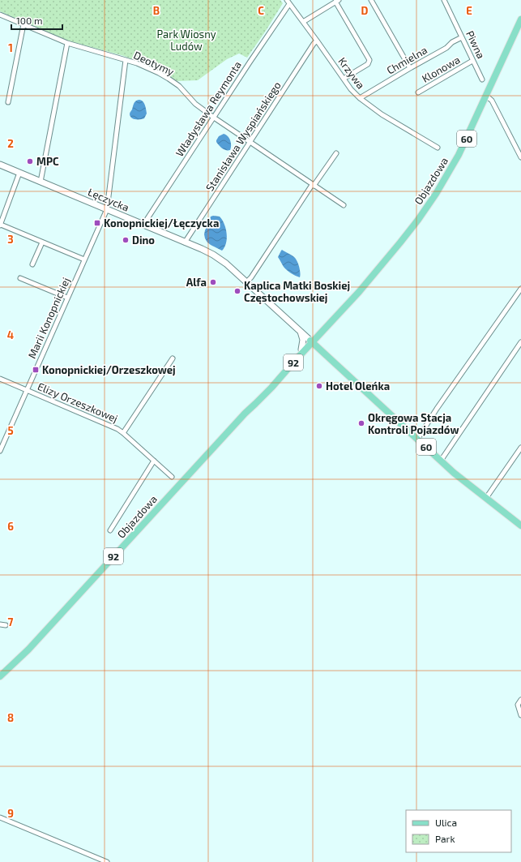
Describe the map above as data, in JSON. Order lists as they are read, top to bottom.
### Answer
{
  "streets": {
    "main road": ["60", "Objazdowa", "92"],
    "street": [
      "Piwna",
      "Chmielna",
      "Deotymy",
      "Klonowa",
      "Krzywa",
      "Władysława Reymonta",
      "Stanisława Wyspiańskiego",
      "Łęczycka",
      "Marii Konopnickiej",
      "Elizy Orzeszkowej"
    ]
  },
  "crossings": [
    ["Piwna", "Chmielna"],
    ["Piwna", "Klonowa"],
    ["Chmielna", "Krzywa"],
    ["Deotymy", "Władysława Reymonta"],
    ["Deotymy", "Stanisława Wyspiańskiego"],
    ["Deotymy", "Marii Konopnickiej"],
    ["Krzywa", "Władysława Reymonta"],
    ["Krzywa", "Stanisława Wyspiańskiego"],
    ["Władysława Reymonta", "Łęczycka"],
    ["Stanisława Wyspiańskiego", "Łęczycka"],
    ["60", "Objazdowa"],
    ["60", "Łęczycka"],
    ["Objazdowa", "Łęczycka"],
    ["Łęczycka", "Marii Konopnickiej"],
    ["Marii Konopnickiej", "Elizy Orzeszkowej"]
  ],
  "parks": ["Park Wiosny Ludów"],
  "places": {
    "other": [
      "MPC",
      "Dino",
      "Alfa",
      "Kaplica Matki Boskiej Częstochowskiej",
      "Hotel Oleńka",
      "Okręgowa Stacja Kontroli Pojazdów"
    ],
    "transit": ["Konopnickiej/Łęczycka", "Konopnickiej/Orzeszkowej"]
  },
  "legend": ["Ulica", "Park"],
  "scale_bar": "100 m",
  "grid": {
    "columns": [
      "B",
      "C",
      "D",
      "E"
    ],
    "rows": [
      "1",
      "2",
      "3",
      "4",
      "5",
      "6",
      "7",
      "8",
      "9"
    ]
  }
}
